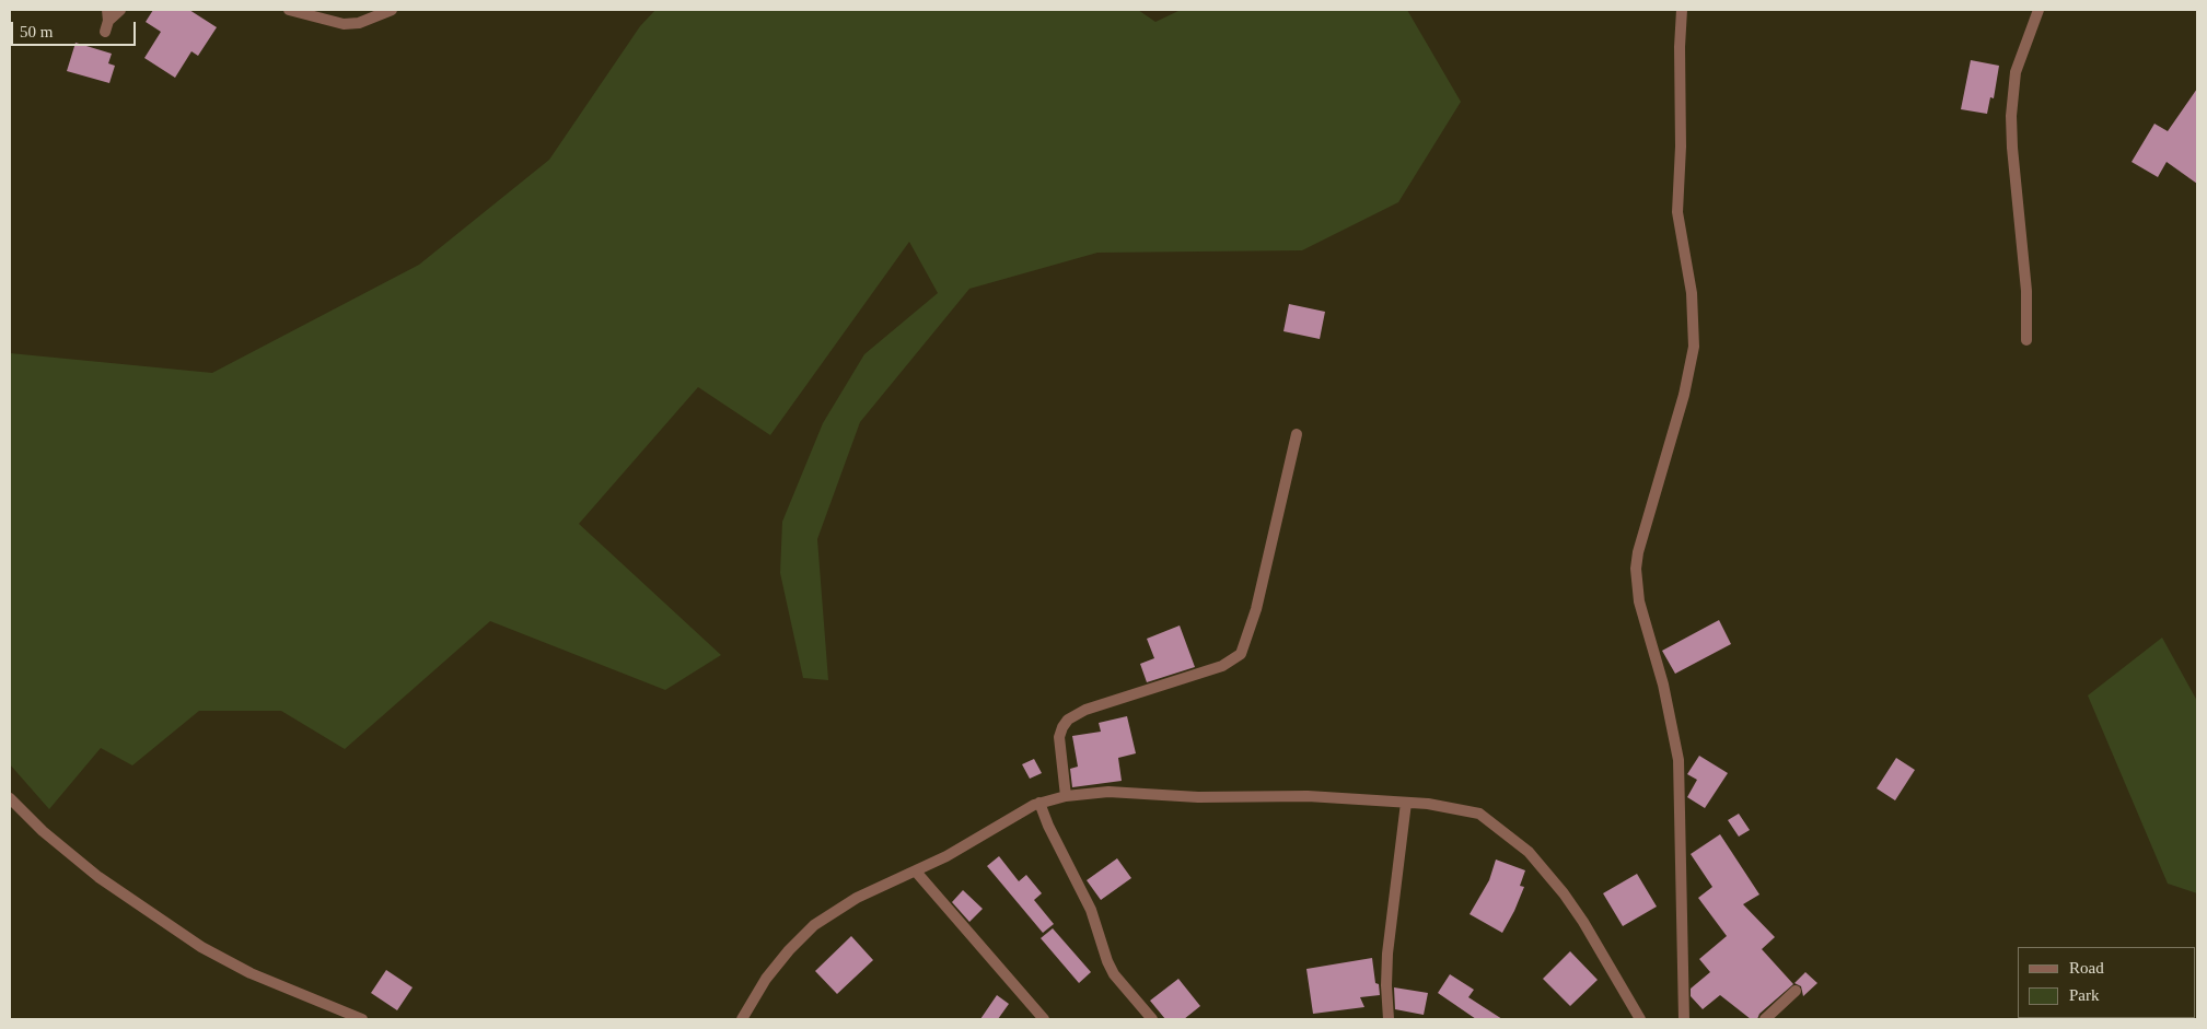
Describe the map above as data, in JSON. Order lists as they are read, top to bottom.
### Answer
{
  "legend": ["Road", "Park"],
  "scale_bar": "50 m"
}
